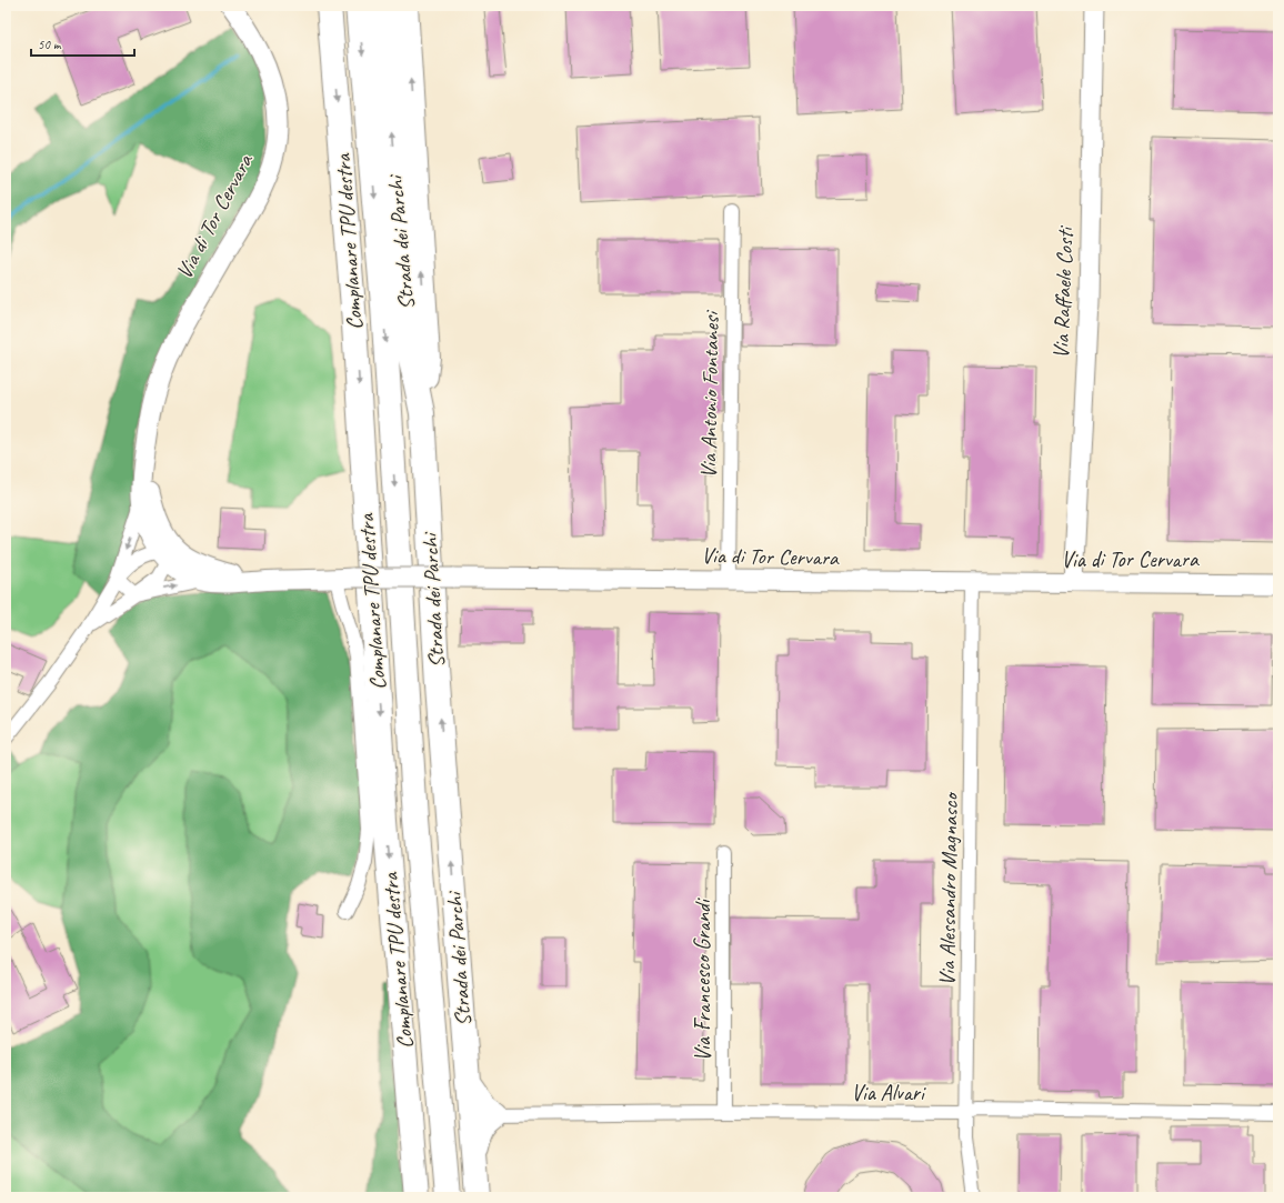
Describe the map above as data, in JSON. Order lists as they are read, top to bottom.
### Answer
{
  "streets": {
    "highway": ["Complanare TPU destra", "Strada dei Parchi"],
    "street": [
      "Via di Tor Cervara",
      "Via Raffaele Costi",
      "Via Antonio Fontanesi",
      "Via Alessandro Magnasco",
      "Via Francesco Grandi",
      "Via Alvari"
    ]
  },
  "crossings": [
    ["Via di Tor Cervara", "Via Raffaele Costi"],
    ["Via di Tor Cervara", "Via Antonio Fontanesi"],
    ["Via di Tor Cervara", "Via Alessandro Magnasco"],
    ["Via Alessandro Magnasco", "Via Alvari"],
    ["Via Francesco Grandi", "Via Alvari"]
  ],
  "scale_bar": "50 m"
}
